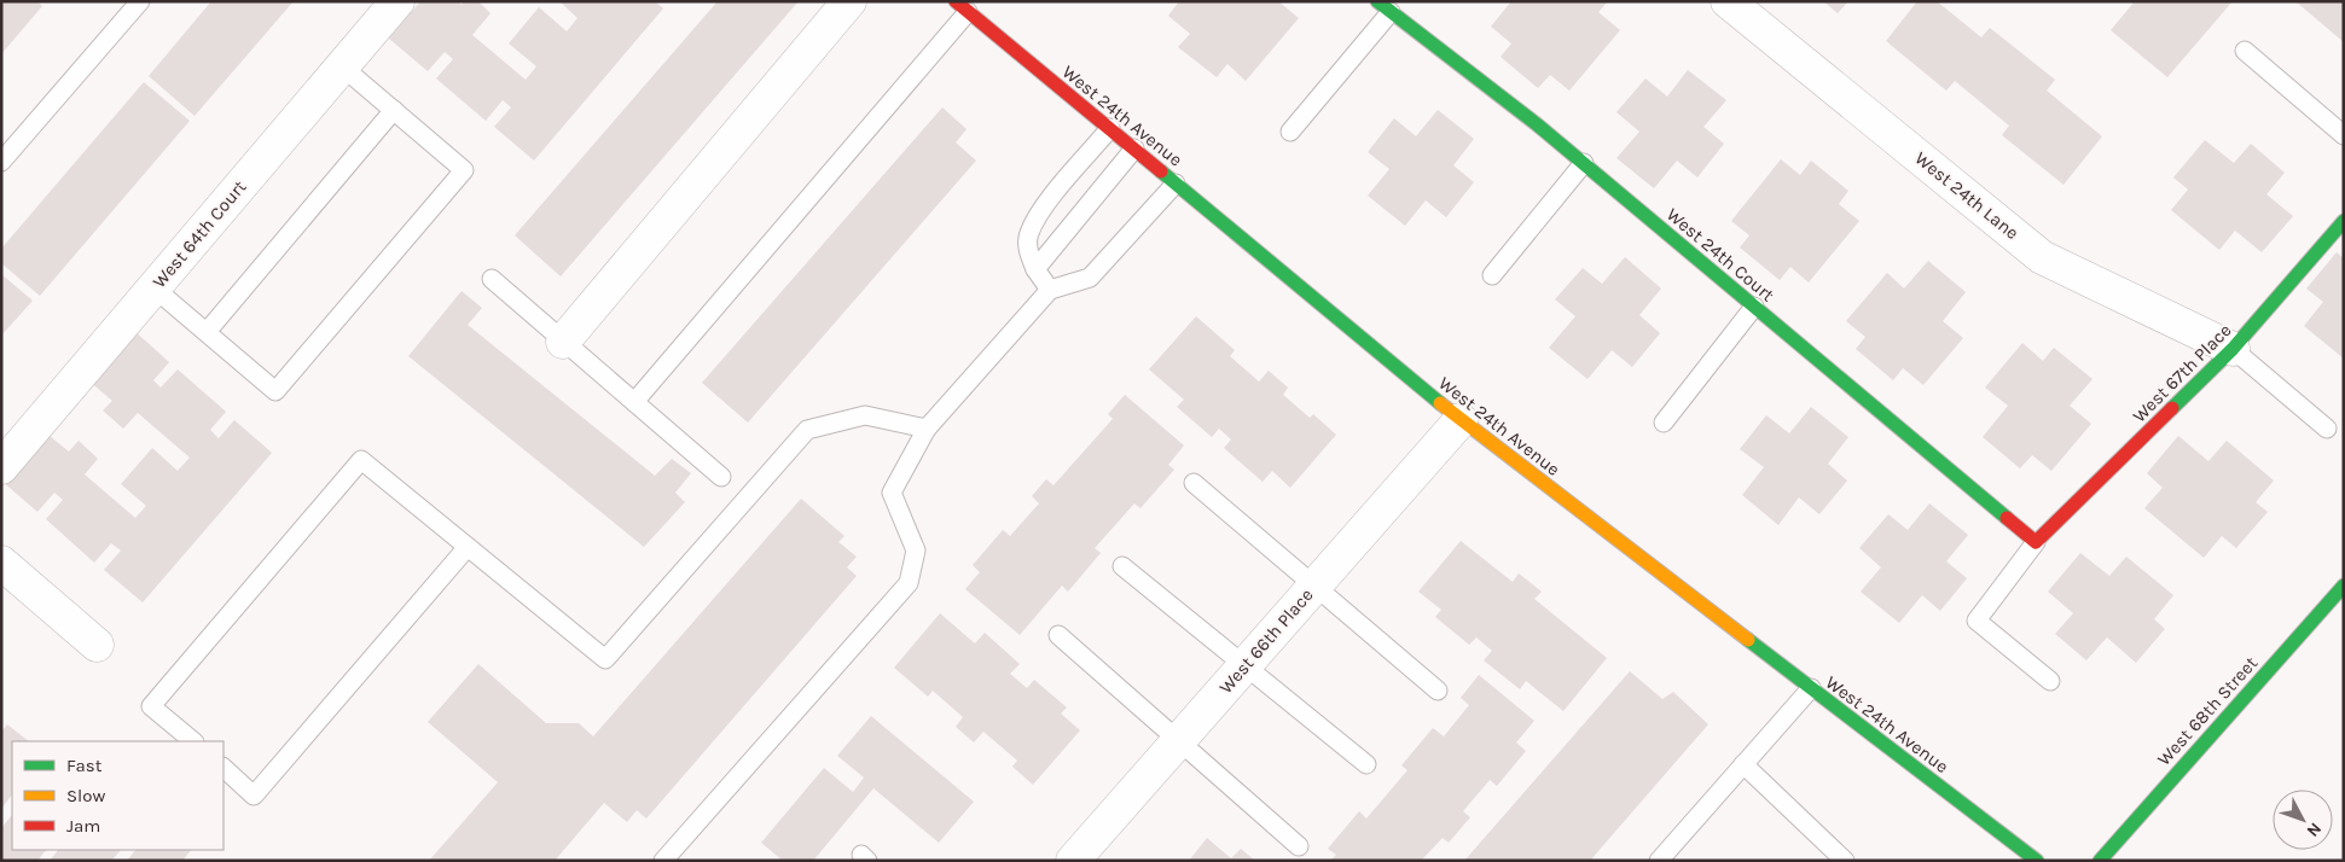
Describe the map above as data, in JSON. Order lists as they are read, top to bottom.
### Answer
{
  "streets": {
    "street": [
      "West 24th Avenue",
      "West 24th Lane",
      "West 64th Court",
      "West 24th Court",
      "West 67th Place",
      "West 66th Place",
      "West 68th Street"
    ]
  },
  "crossings": [
    ["West 24th Avenue", "West 66th Place"],
    ["West 24th Lane", "West 67th Place"],
    ["West 24th Court", "West 67th Place"]
  ],
  "legend": ["Fast", "Slow", "Jam"],
  "north": "bottom right"
}
